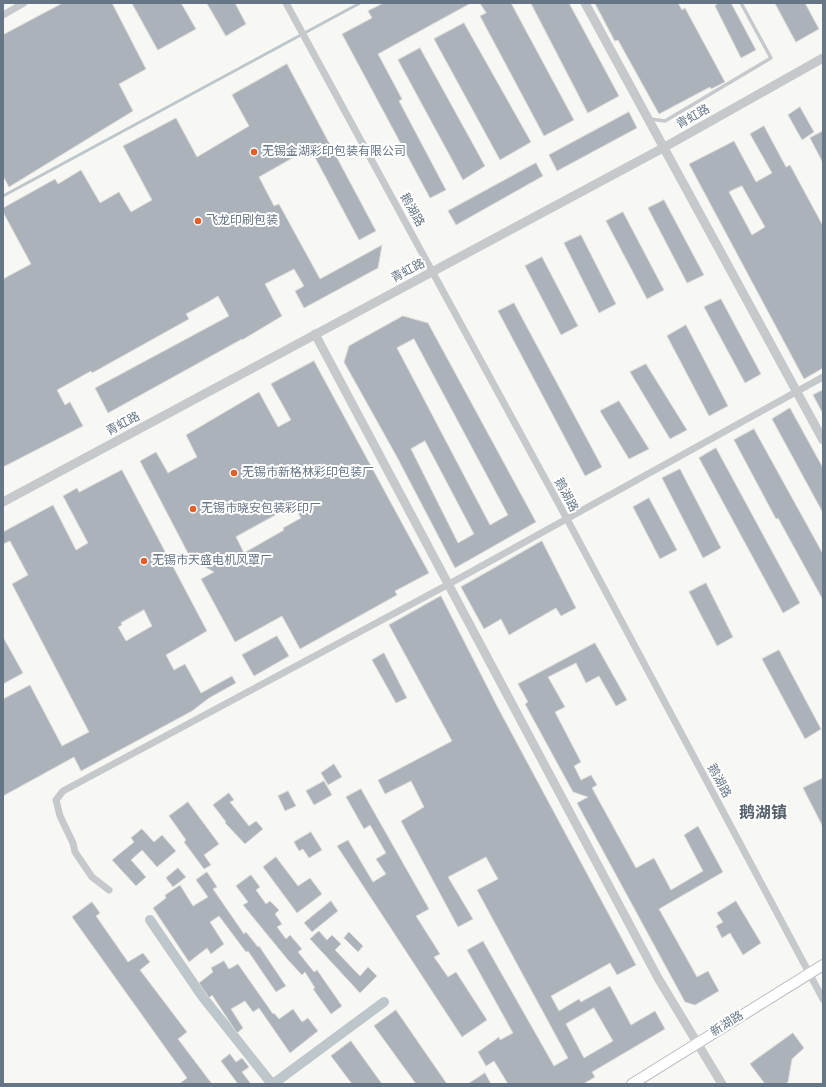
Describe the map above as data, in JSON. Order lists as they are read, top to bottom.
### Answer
{
  "streets": {
    "main road": ["新湖路"],
    "street": ["青虹路", "鹅湖路"]
  },
  "crossings": [
    ["青虹路", "鹅湖路"],
    ["鹅湖路", "新湖路"]
  ],
  "districts": ["鹅湖镇"],
  "places": [
    "无锡金湖彩印包装有限公司",
    "飞龙印刷包装",
    "无锡市新格林彩印包装厂",
    "无锡市晓安包装彩印厂",
    "无锡市天盛电机风罩厂"
  ]
}
